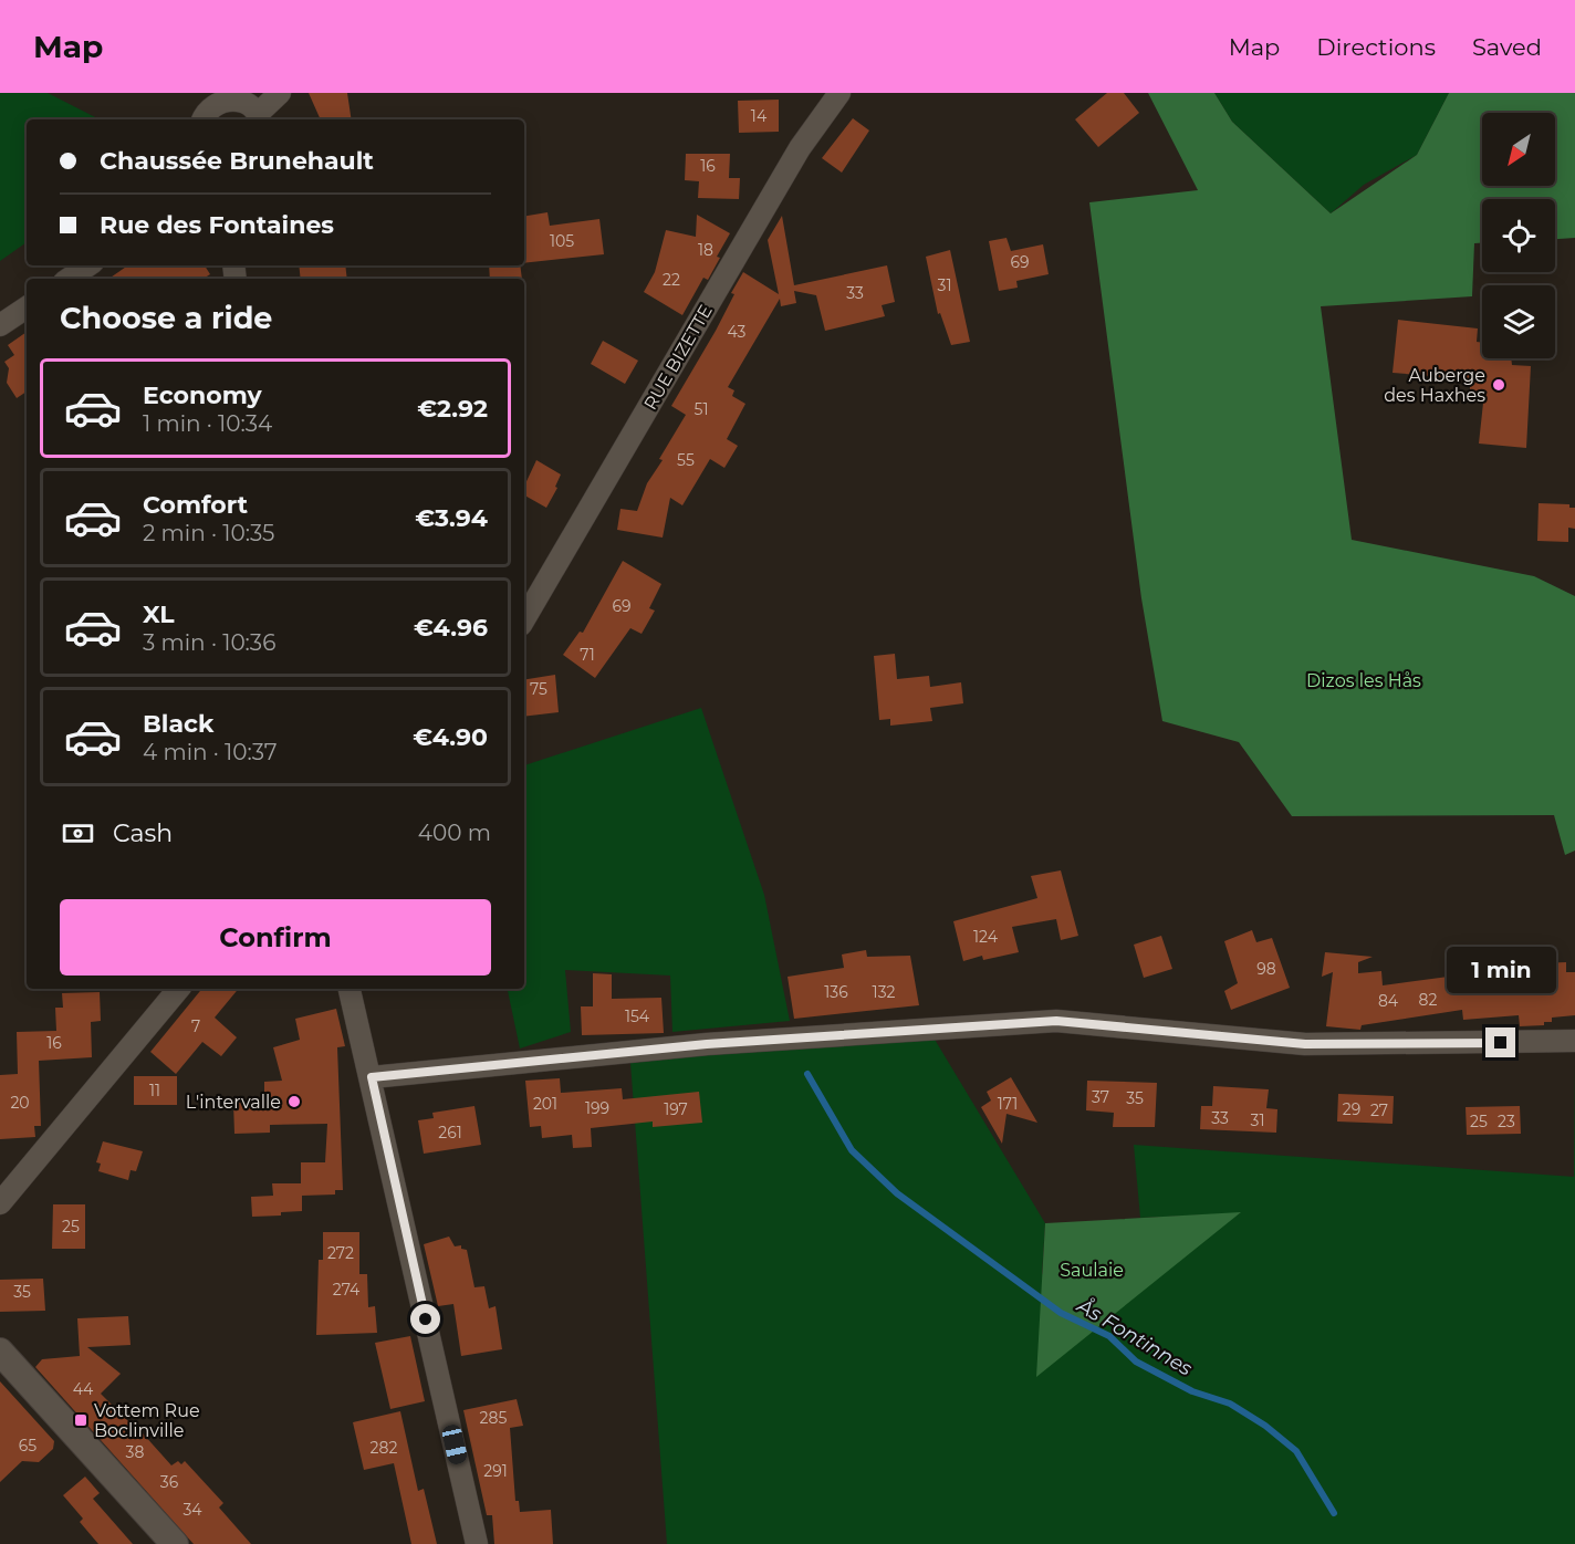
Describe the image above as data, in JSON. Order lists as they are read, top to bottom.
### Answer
{
  "streets": {
    "street": ["RUE BIZETTE"]
  },
  "water": ["Ås Fontinnes"],
  "parks": ["Dizos les Hås", "Saulaie"],
  "places": {
    "other": ["Auberge des Haxhes", "L'intervalle"],
    "transit": ["Vottem Rue Boclinville"]
  },
  "house_numbers": [
    "14",
    "16",
    "105",
    "18",
    "69",
    "22",
    "31",
    "33",
    "43",
    "51",
    "55",
    "69",
    "71",
    "75",
    "124",
    "98",
    "136",
    "132",
    "82",
    "84",
    "154",
    "7",
    "16",
    "11",
    "37",
    "35",
    "20",
    "201",
    "171",
    "199",
    "197",
    "29",
    "27",
    "33",
    "31",
    "25",
    "23",
    "261",
    "25",
    "272",
    "274",
    "35",
    "44",
    "285",
    "65",
    "282",
    "38",
    "291",
    "36",
    "34"
  ],
  "north": "bottom left",
  "page": {
    "header": "Map",
    "nav": ["Map", "Directions", "Saved"],
    "banner": ["Chaussée Brunehault", "Rue des Fontaines"],
    "heading": "Choose a ride",
    "list": [
      {
        "name": "Economy",
        "note": "1 min · 10:34",
        "value": "€2.92"
      },
      {
        "name": "Comfort",
        "note": "2 min · 10:35",
        "value": "€3.94"
      },
      {
        "name": "XL",
        "note": "3 min · 10:36",
        "value": "€4.96"
      },
      {
        "name": "Black",
        "note": "4 min · 10:37",
        "value": "€4.90"
      }
    ],
    "pay": ["Cash", "400 m"],
    "buttons": "Confirm",
    "bubble": "1 min"
  }
}
